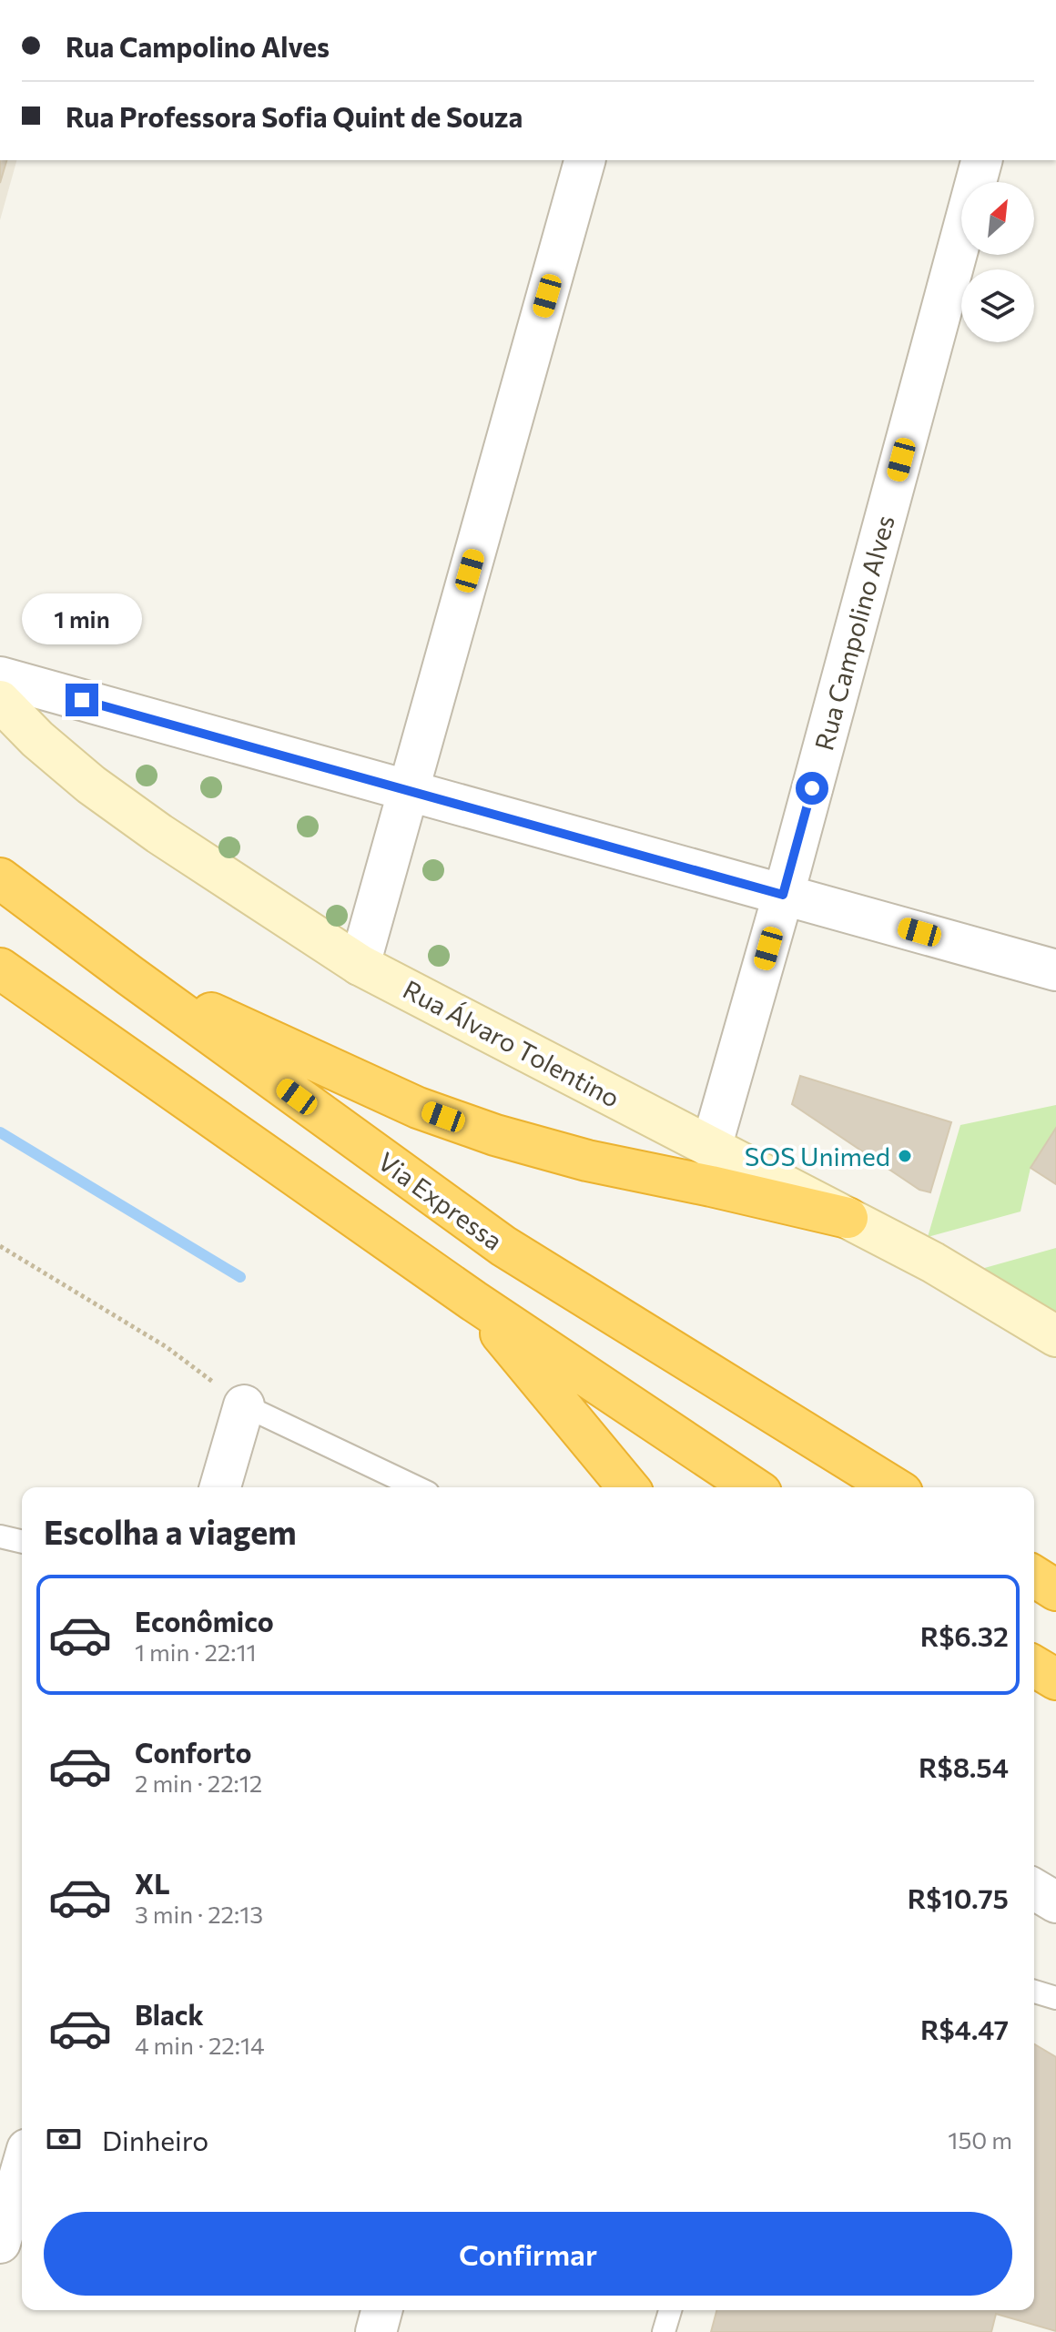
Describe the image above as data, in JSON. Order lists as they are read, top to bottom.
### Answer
{
  "streets": {
    "highway": ["Via Expressa"],
    "main road": ["Rua Álvaro Tolentino"],
    "street": ["Rua Campolino Alves"]
  },
  "crossings": [
    ["Rua Campolino Alves", "Rua Álvaro Tolentino"]
  ],
  "places": ["SOS Unimed"],
  "north": "top right",
  "page": {
    "banner": ["Rua Campolino Alves", "Rua Professora Sofia Quint de Souza"],
    "bubble": "1 min",
    "heading": "Escolha a viagem",
    "list": [
      {
        "name": "Econômico",
        "note": "1 min · 22:11",
        "value": "R$6.32"
      },
      {
        "name": "Conforto",
        "note": "2 min · 22:12",
        "value": "R$8.54"
      },
      {
        "name": "XL",
        "note": "3 min · 22:13",
        "value": "R$10.75"
      },
      {
        "name": "Black",
        "note": "4 min · 22:14",
        "value": "R$4.47"
      }
    ],
    "pay": ["Dinheiro", "150 m"],
    "buttons": "Confirmar"
  }
}
